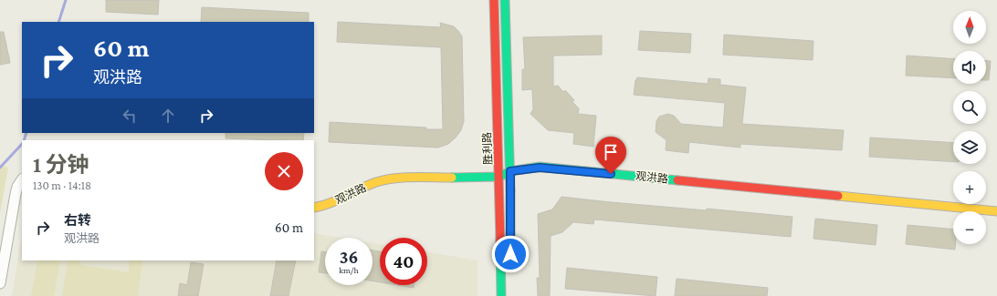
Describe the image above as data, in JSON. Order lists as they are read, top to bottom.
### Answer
{
  "streets": {
    "street": ["胜利路", "观洪路"]
  },
  "crossings": [
    ["胜利路", "观洪路"]
  ],
  "north": "top",
  "page": {
    "map_buttons": ["+", "−"],
    "turn": ["60 m", "观洪路"],
    "heading": ["1 分钟", "130 m · 14:18"],
    "list": [
      {
        "name": "右转",
        "note": "观洪路",
        "value": "60 m"
      }
    ],
    "speed": "36 km/h",
    "limit": "40"
  }
}
